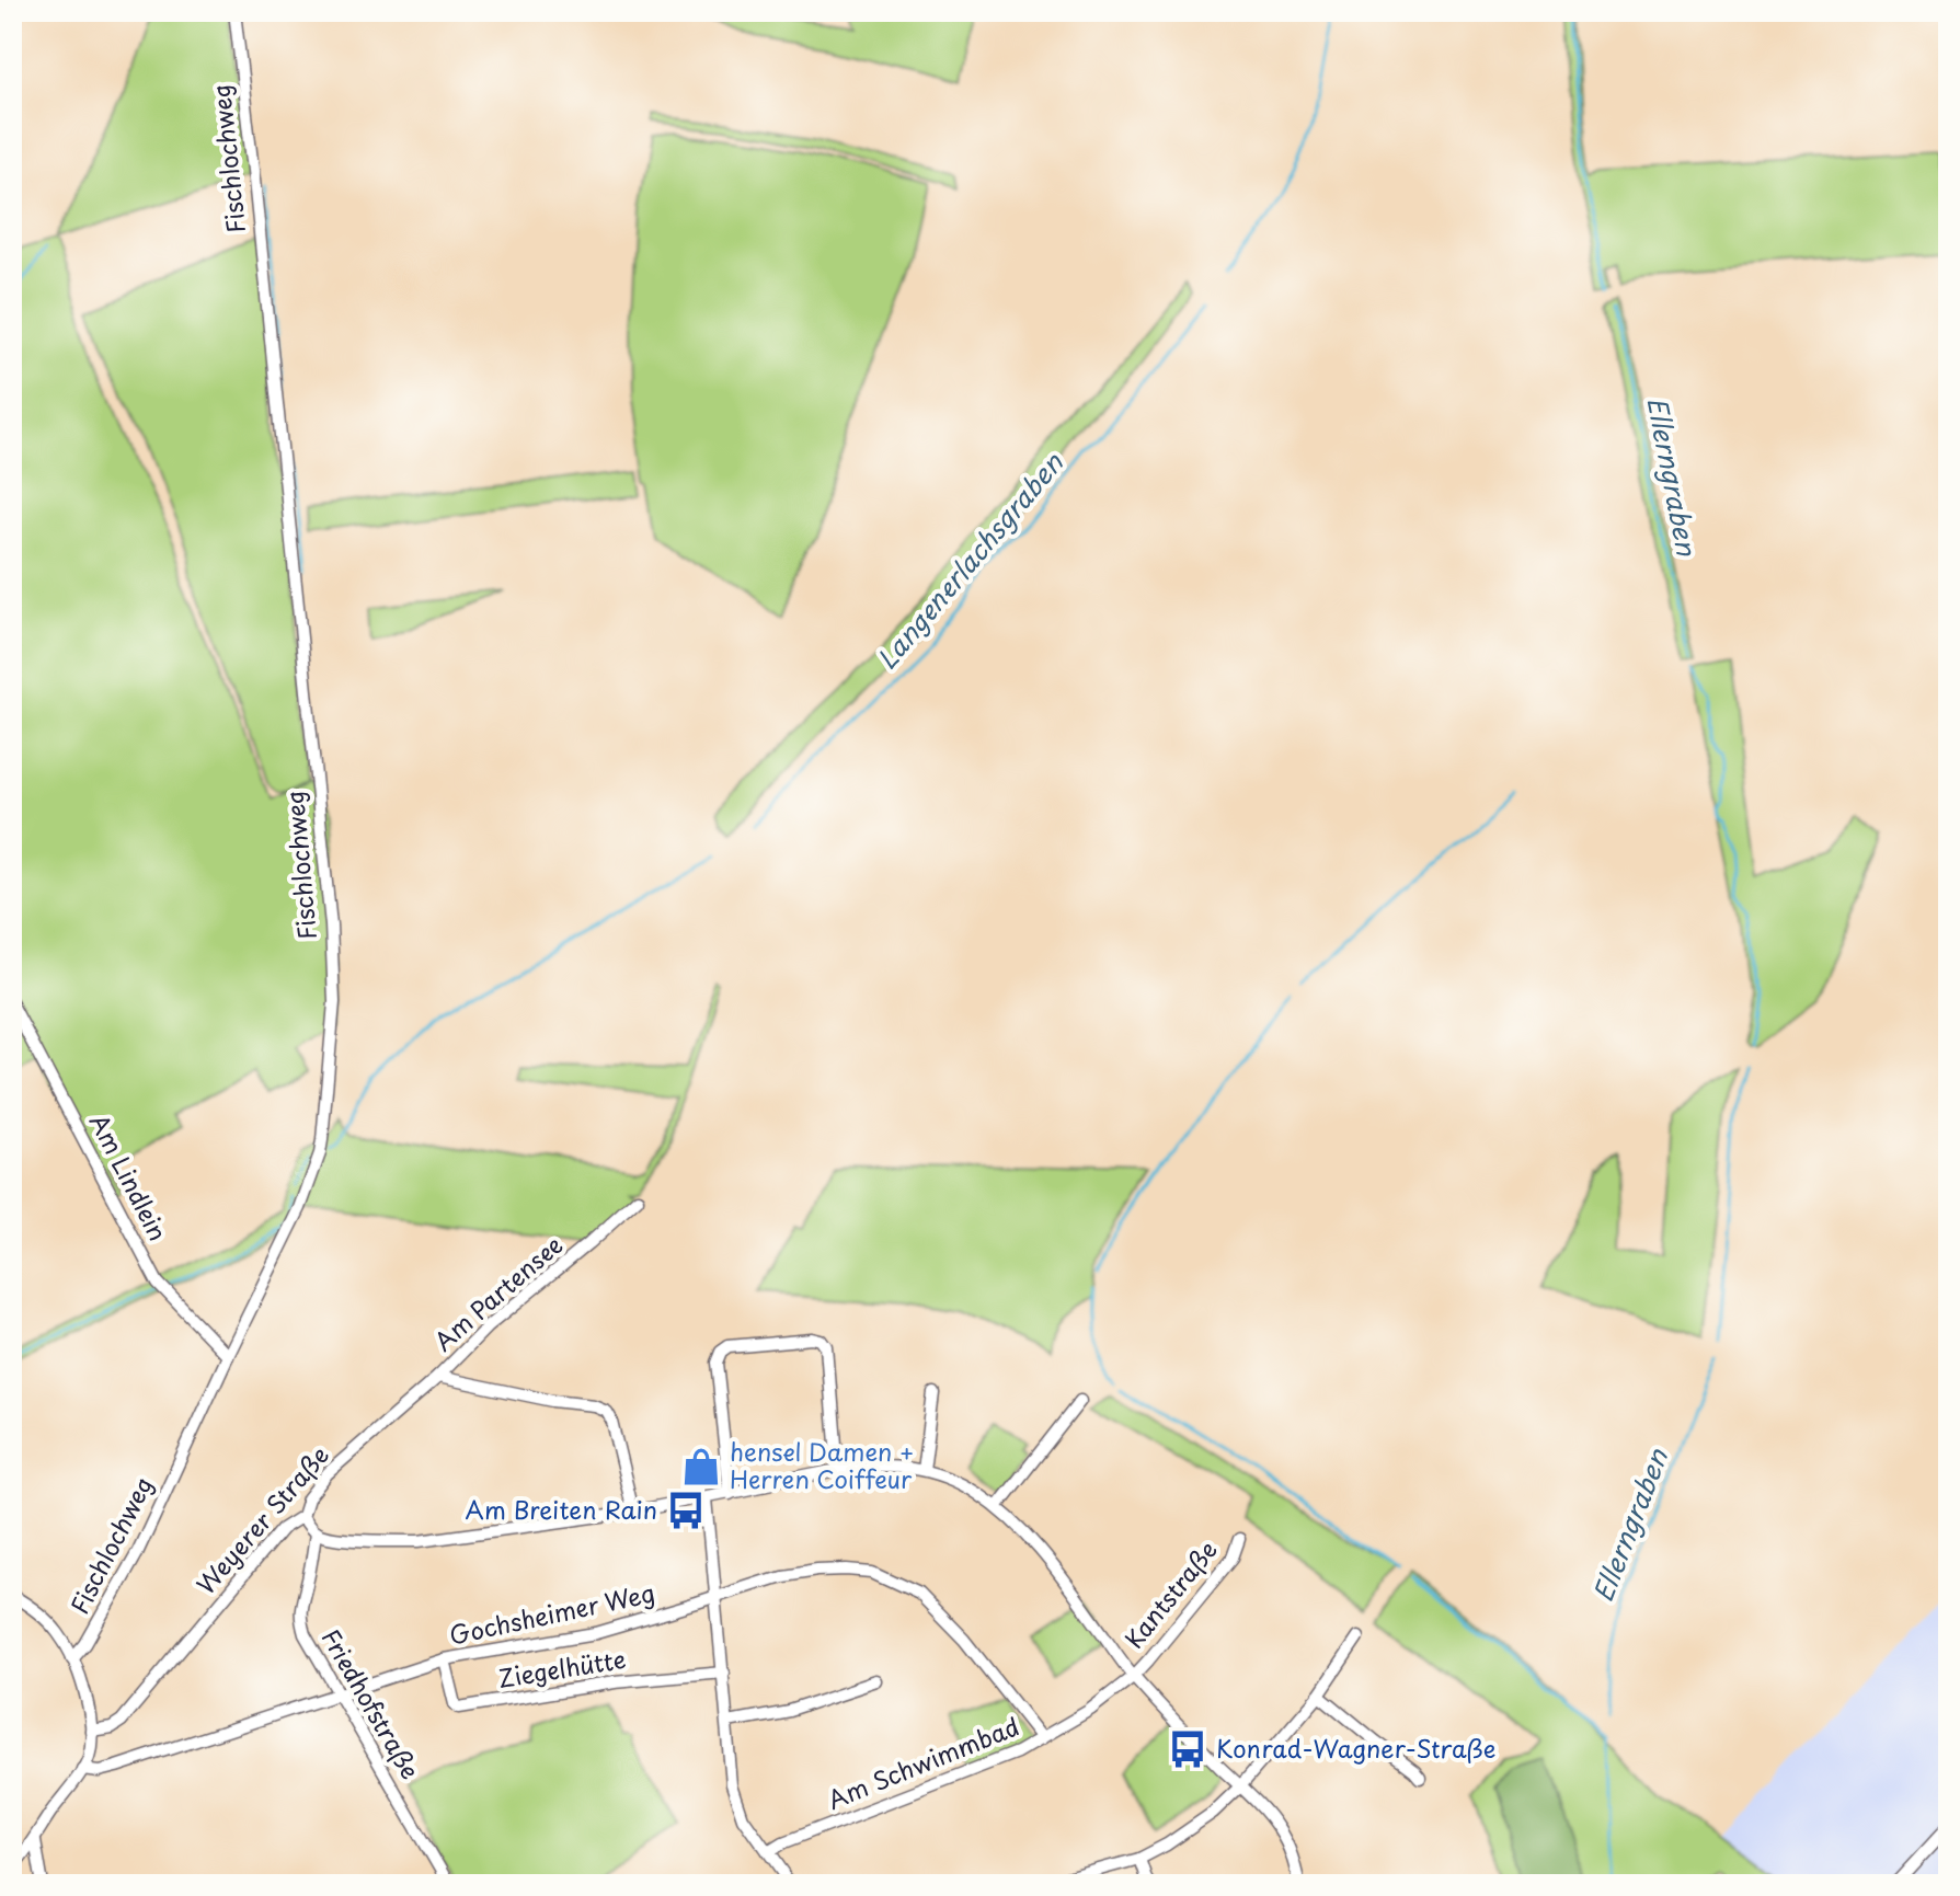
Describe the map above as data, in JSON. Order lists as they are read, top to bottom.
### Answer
{
  "streets": {
    "street": [
      "Fischlochweg",
      "Am Lindlein",
      "Am Partensee",
      "Weyerer Straße",
      "Kantstraße",
      "Gochsheimer Weg",
      "Ziegelhütte",
      "Friedhofstraße",
      "Am Schwimmbad"
    ]
  },
  "crossings": [
    ["Fischlochweg", "Am Lindlein"],
    ["Am Partensee", "Weyerer Straße"],
    ["Kantstraße", "Am Schwimmbad"],
    ["Gochsheimer Weg", "Ziegelhütte"],
    ["Gochsheimer Weg", "Friedhofstraße"],
    ["Gochsheimer Weg", "Am Schwimmbad"]
  ],
  "water": ["Ellerngraben", "Langenerlachsgraben"],
  "places": {
    "shop": ["hensel Damen + Herren Coiffeur"],
    "bus stop": ["Am Breiten Rain", "Konrad-Wagner-Straße"]
  }
}
